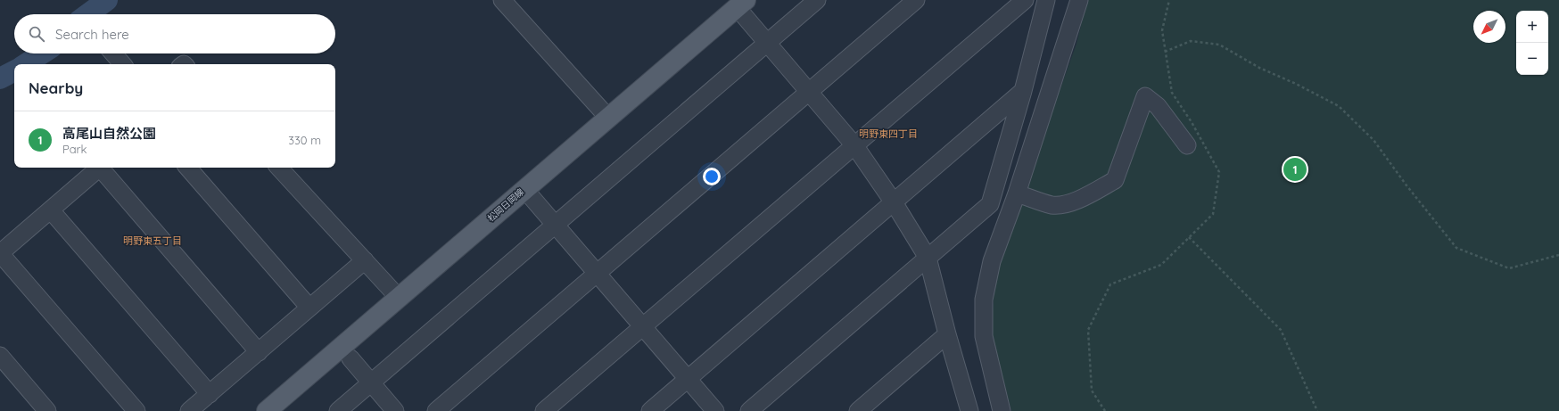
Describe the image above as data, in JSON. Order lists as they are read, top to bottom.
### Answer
{
  "streets": {
    "main road": ["松岡日岡線"]
  },
  "districts": ["明野東四丁目", "明野東五丁目"],
  "north": "bottom left",
  "page": {
    "map_buttons": ["+", "−"],
    "search": "Search here",
    "heading": "Nearby",
    "list": [
      {
        "mark": "1",
        "name": "高尾山自然公園",
        "note": "Park",
        "value": "330 m"
      }
    ],
    "pins": "1"
  }
}
